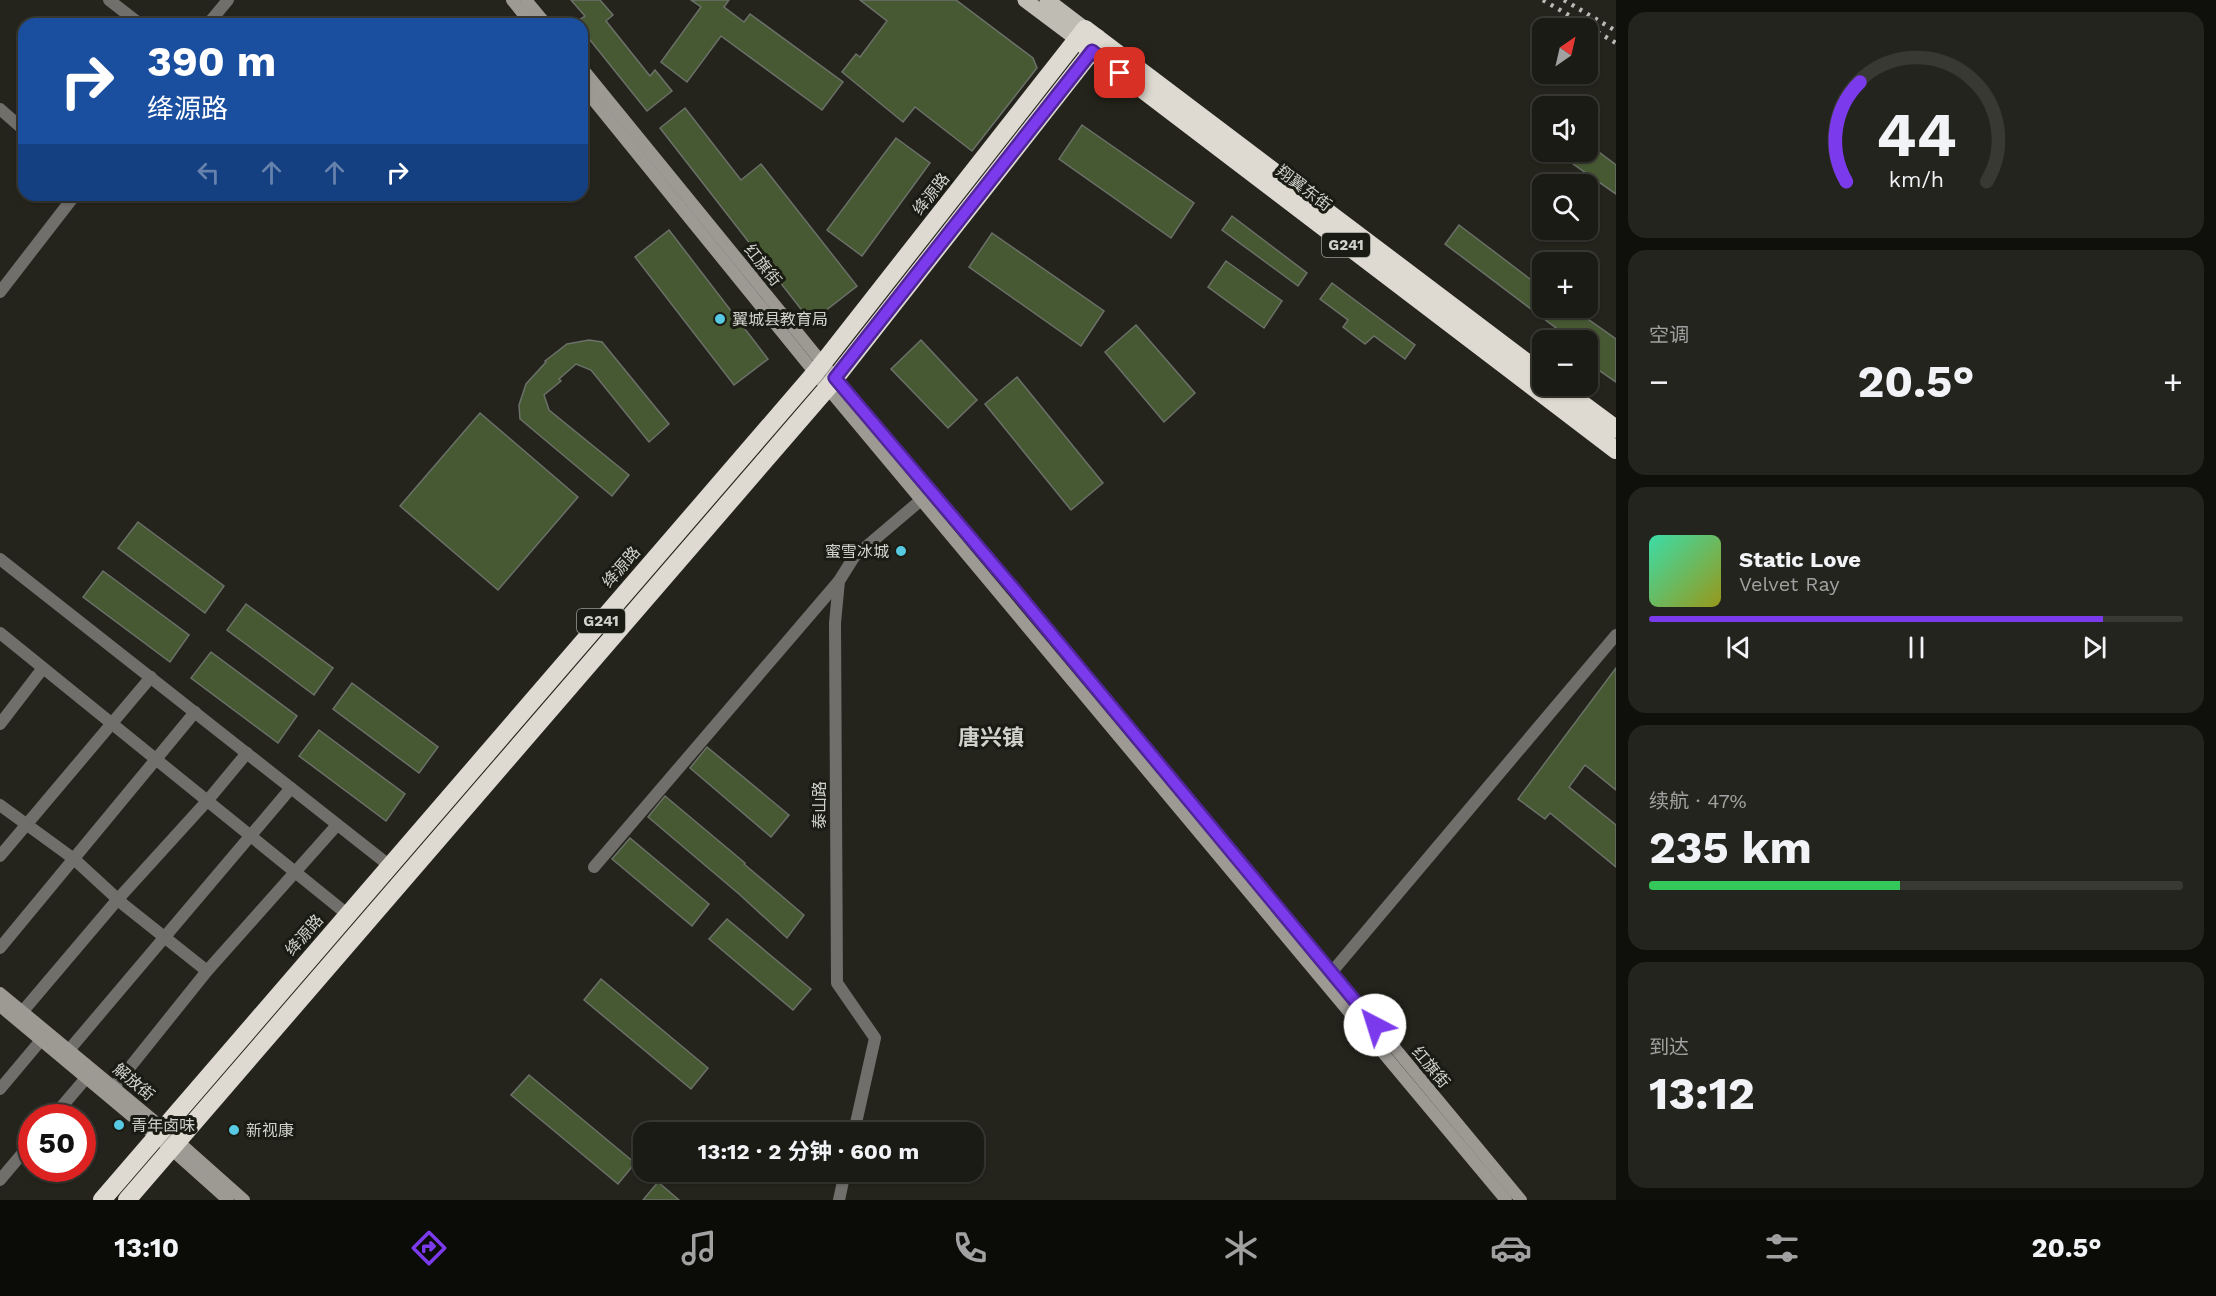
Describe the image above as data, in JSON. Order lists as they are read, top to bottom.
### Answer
{
  "streets": {
    "highway": ["翔翼东街", "绛源路", "G241"],
    "main road": ["红旗街", "解放街"],
    "street": ["泰山路"]
  },
  "crossings": [
    ["翔翼东街", "绛源路"],
    ["翔翼东街", "G241"],
    ["绛源路", "G241"],
    ["绛源路", "红旗街"],
    ["绛源路", "解放街"],
    ["G241", "红旗街"]
  ],
  "districts": ["唐兴镇"],
  "places": [
    "翼城县教育局",
    "蜜雪冰城",
    "青年卤味",
    "新视康"
  ],
  "north": "top right",
  "page": {
    "map_buttons": ["+", "−"],
    "turn": ["390 m", "绛源路"],
    "tile": [
      "空调",
      ["续航 · 47%", "235 km"],
      ["到达", "13:12"]
    ],
    "heat": ["−", "20.5°", "+"],
    "song": ["Static Love", "Velvet Ray"],
    "limit": "50",
    "trip": "13:12 · 2 分钟 · 600 m",
    "tabs": ["13:10", "20.5°"],
    "gauge": ["44", "km/h"]
  }
}
